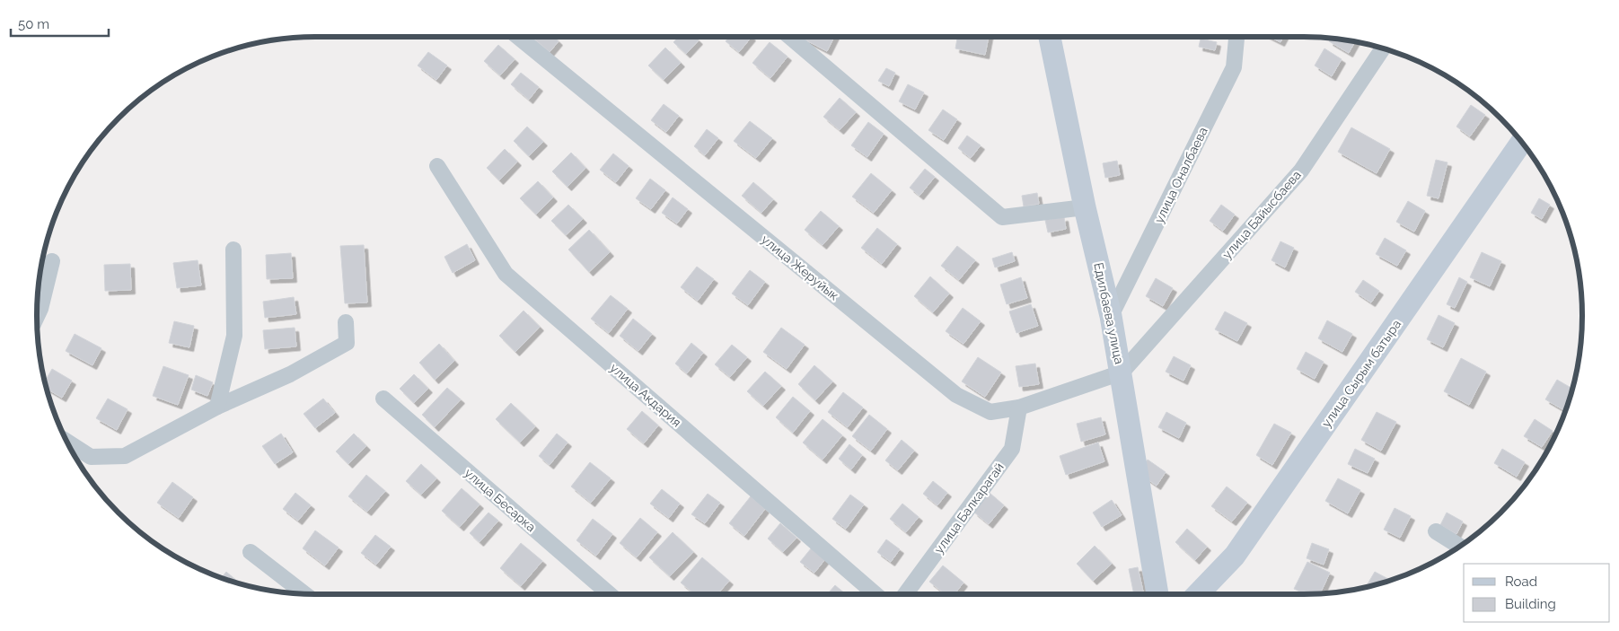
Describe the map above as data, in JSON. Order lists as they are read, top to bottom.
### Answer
{
  "streets": {
    "street": [
      "улица Оналбаева",
      "улица Байысбаева",
      "улица Жеруйык",
      "Едилбаева улица",
      "улица Сырым батыра",
      "улица Акдария",
      "улица Бесарка",
      "улица Балкарагай"
    ]
  },
  "crossings": [
    ["улица Оналбаева", "Едилбаева улица"],
    ["улица Байысбаева", "улица Жеруйык"],
    ["улица Байысбаева", "Едилбаева улица"],
    ["улица Жеруйык", "Едилбаева улица"],
    ["улица Жеруйык", "улица Балкарагай"]
  ],
  "legend": ["Road", "Building"],
  "scale_bar": "50 m"
}
